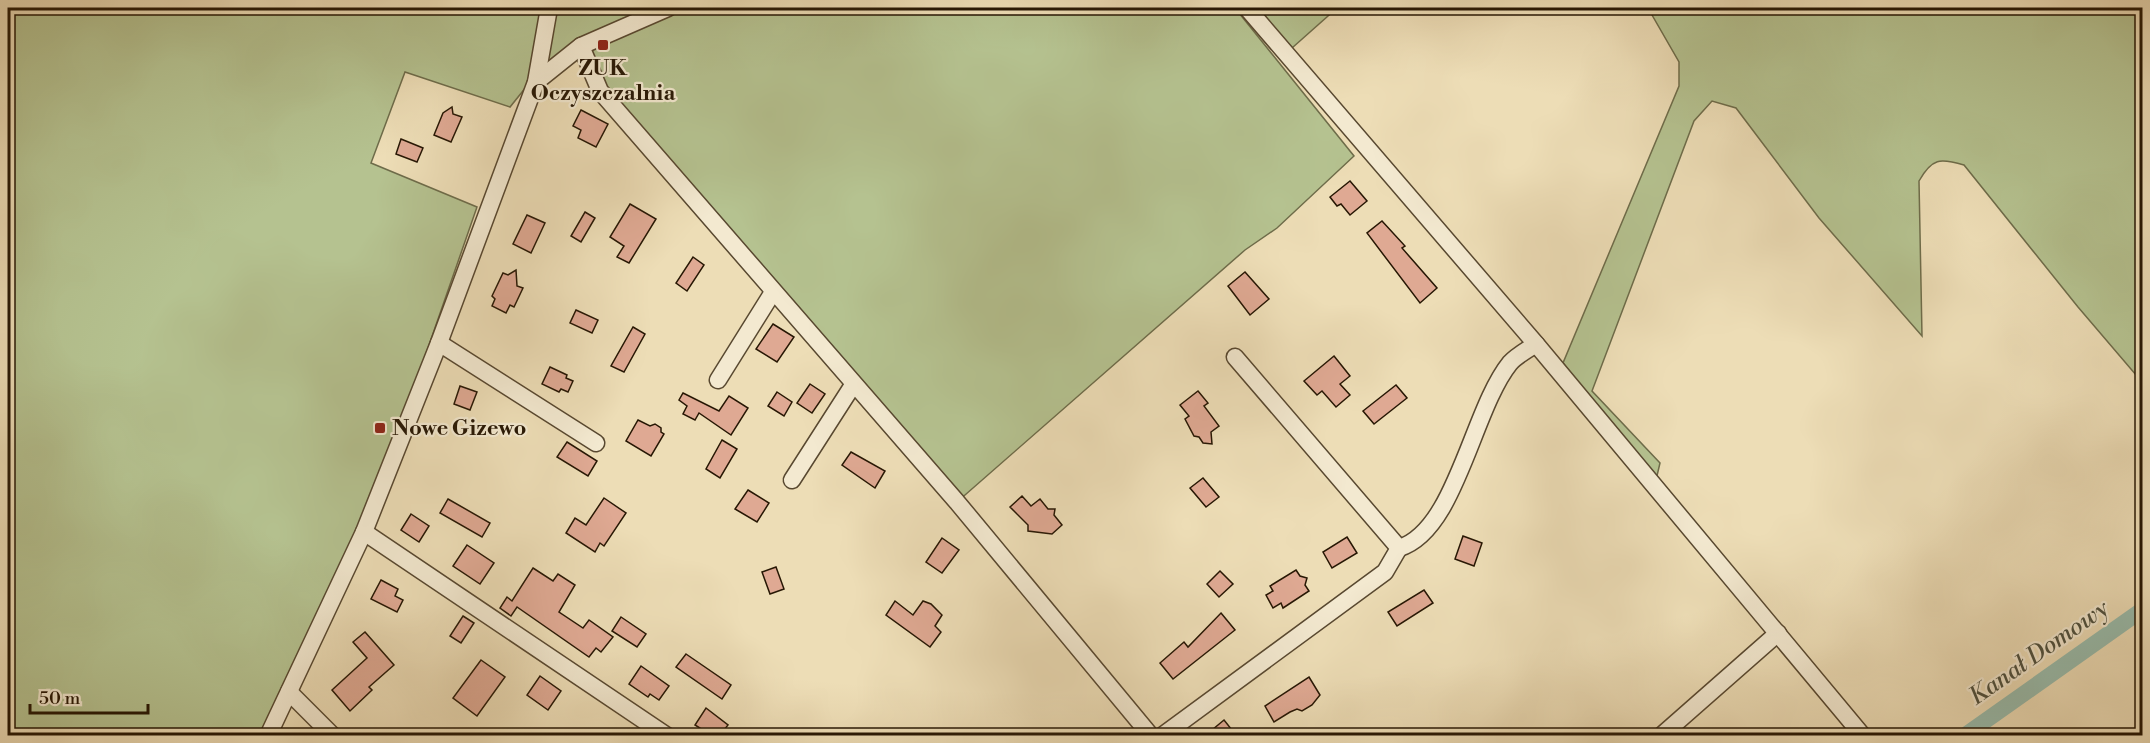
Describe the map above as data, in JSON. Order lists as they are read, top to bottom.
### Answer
{
  "water": ["Kanał Domowy"],
  "places": {
    "transit": ["ZUK Oczyszczalnia", "Nowe Gizewo"]
  },
  "scale_bar": "50 m"
}
